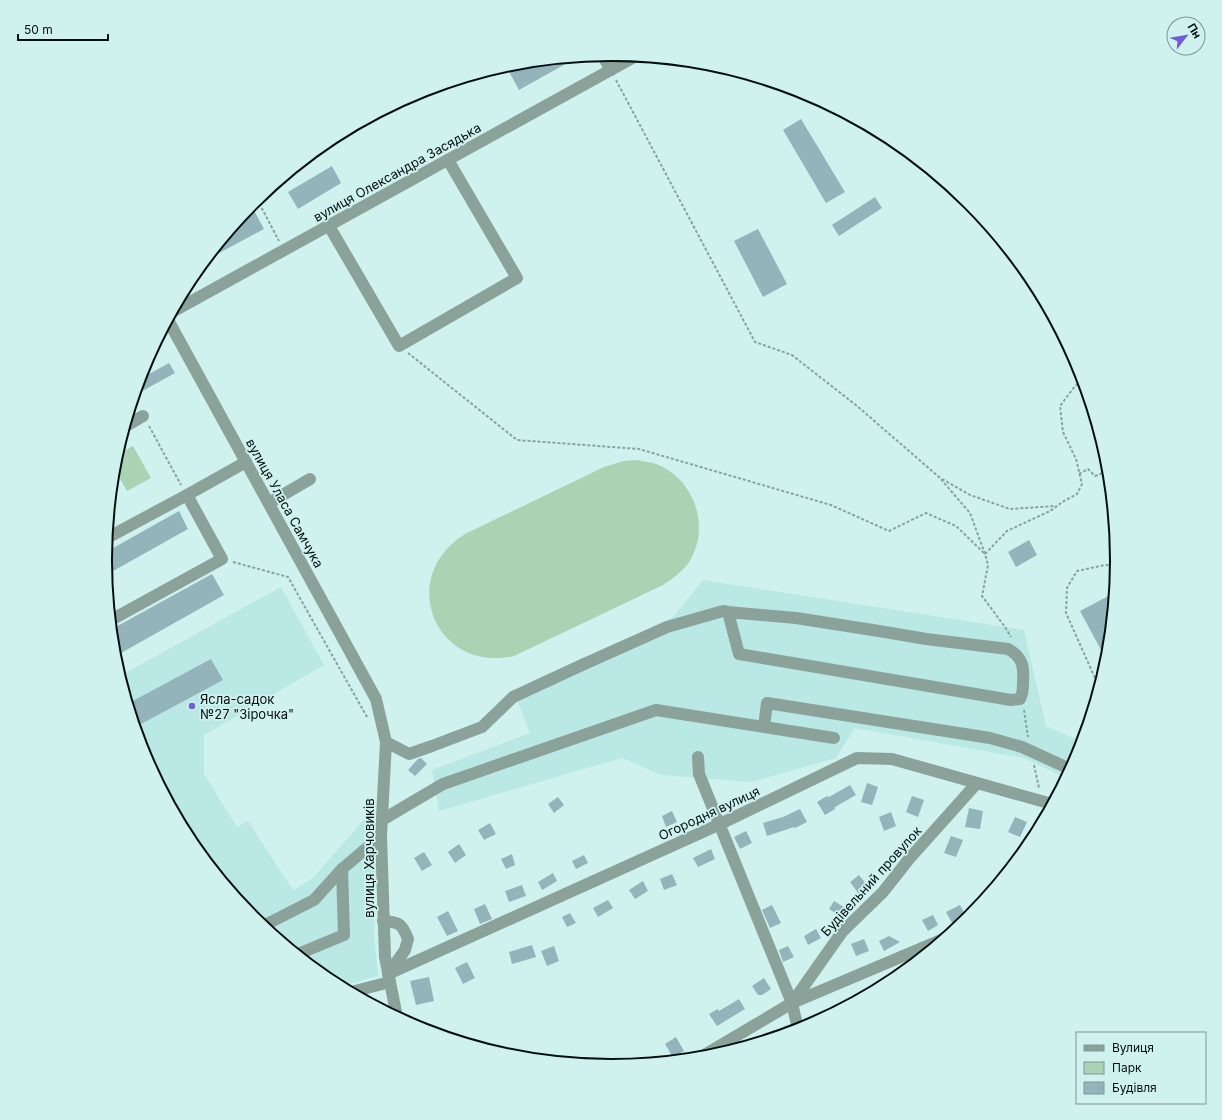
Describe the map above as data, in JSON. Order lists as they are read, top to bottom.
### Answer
{
  "streets": {
    "street": [
      "вулиця Олександра Засядька",
      "вулиця Уласа Самчука",
      "Огородня вулиця",
      "вулиця Харчовиків",
      "Будівельний провулок"
    ]
  },
  "crossings": [
    ["вулиця Уласа Самчука", "вулиця Харчовиків"],
    ["Огородня вулиця", "вулиця Харчовиків"],
    ["Огородня вулиця", "Будівельний провулок"]
  ],
  "places": ["Ясла-садок №27 \"Зірочка\""],
  "legend": ["Вулиця", "Парк", "Будівля"],
  "scale_bar": "50 m",
  "north": "top right"
}
